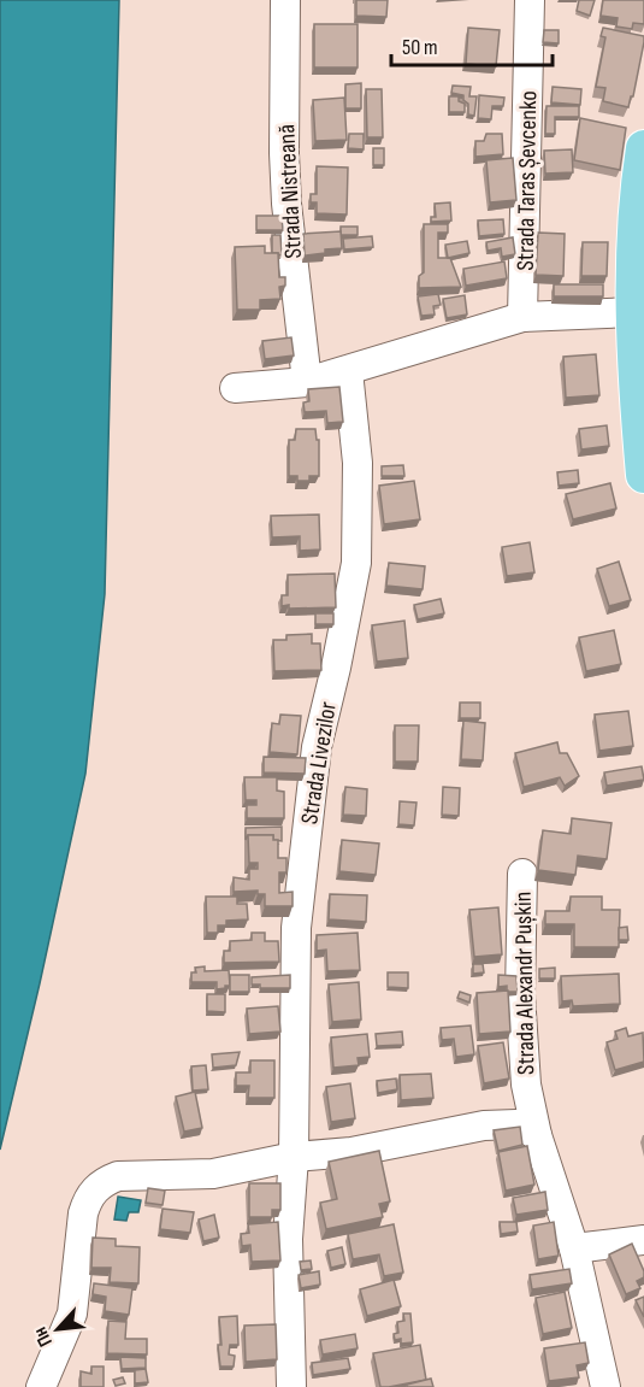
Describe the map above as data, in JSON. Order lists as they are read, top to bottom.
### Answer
{
  "streets": {
    "street": [
      "Strada Taras Șevcenko",
      "Strada Nistreană",
      "Strada Livezilor",
      "Strada Alexandr Pușkin"
    ]
  },
  "scale_bar": "50 m",
  "north": "bottom left"
}
